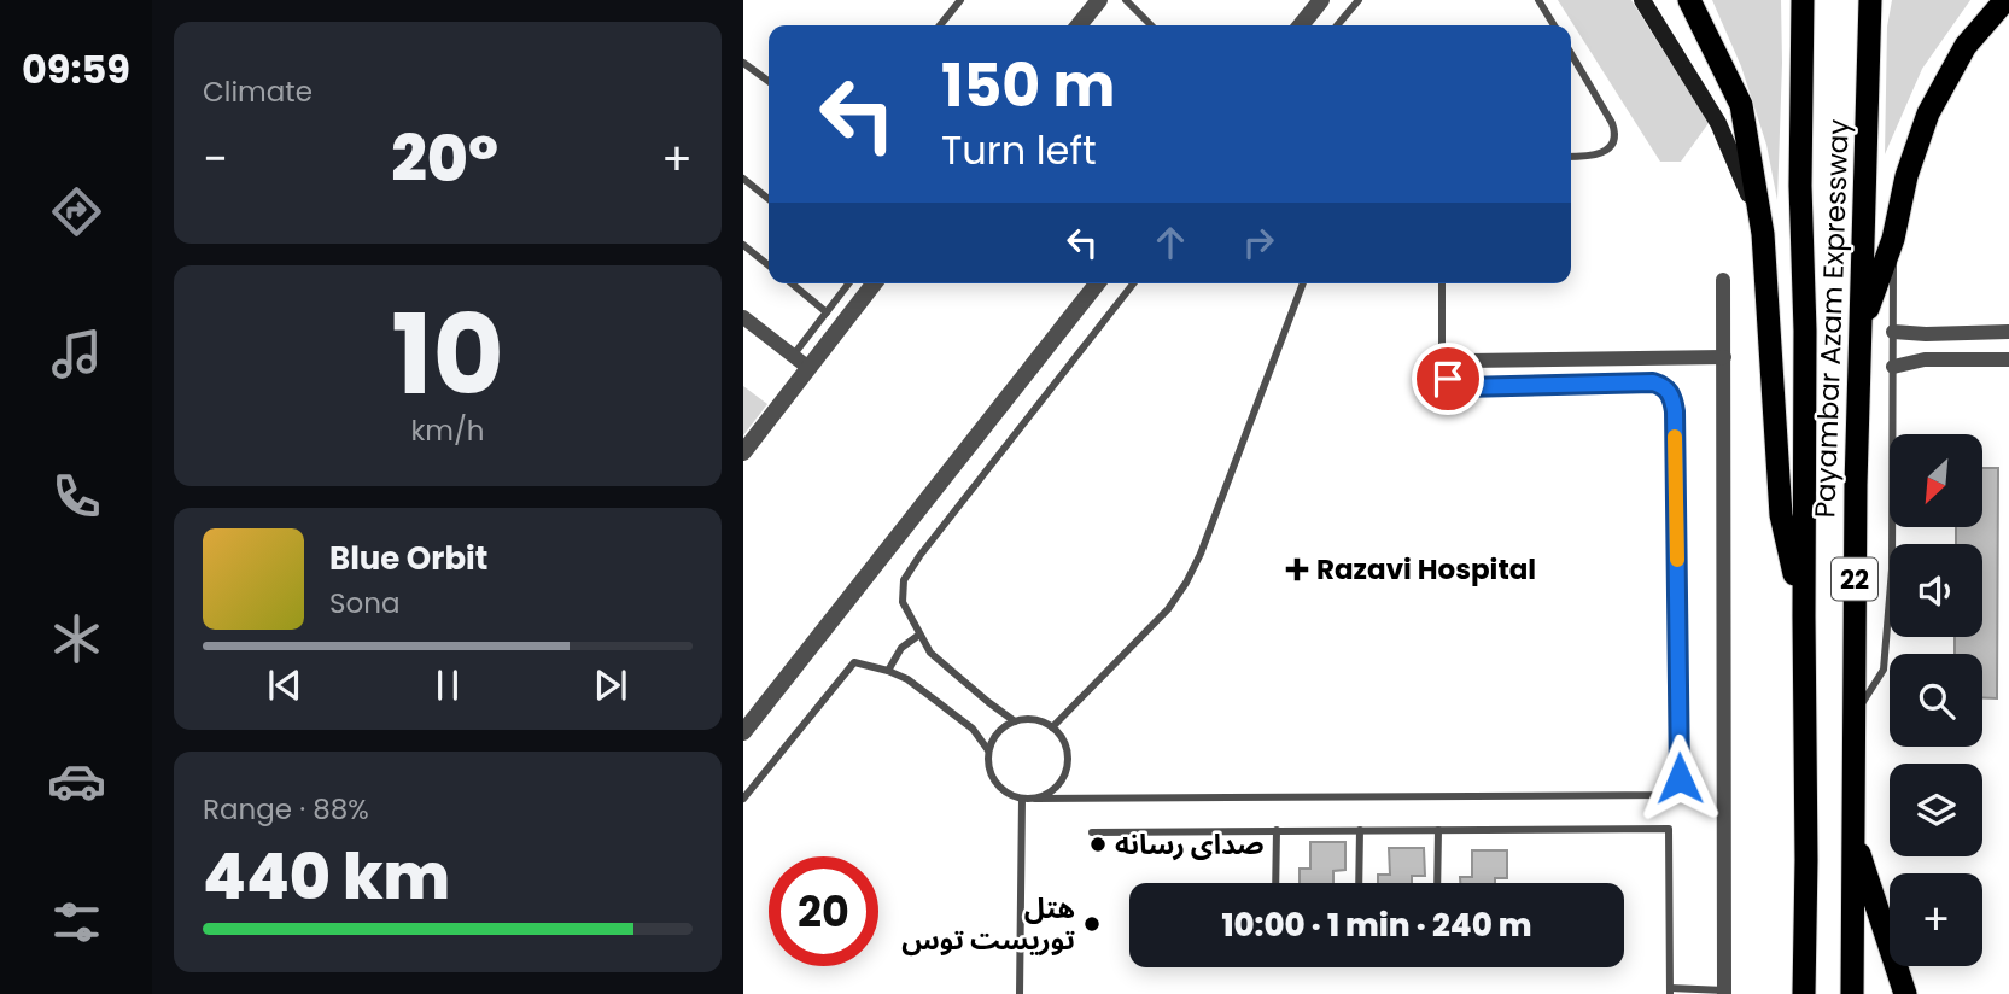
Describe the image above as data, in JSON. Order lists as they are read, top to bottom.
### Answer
{
  "streets": {
    "highway": ["Payambar Azam Expressway", "22"]
  },
  "places": {
    "health": ["Razavi Hospital"],
    "other": ["صدای رسانه", "هتل توریست توس"]
  },
  "north": "bottom left",
  "page": {
    "tabs": "09:59",
    "tile": [
      "Climate",
      ["10", "km/h"],
      ["Range · 88%", "440 km"]
    ],
    "turn": ["150 m", "Turn left"],
    "heat": ["−", "20°", "+"],
    "map_buttons": "+",
    "song": ["Blue Orbit", "Sona"],
    "limit": "20",
    "trip": "10:00 · 1 min · 240 m"
  }
}
